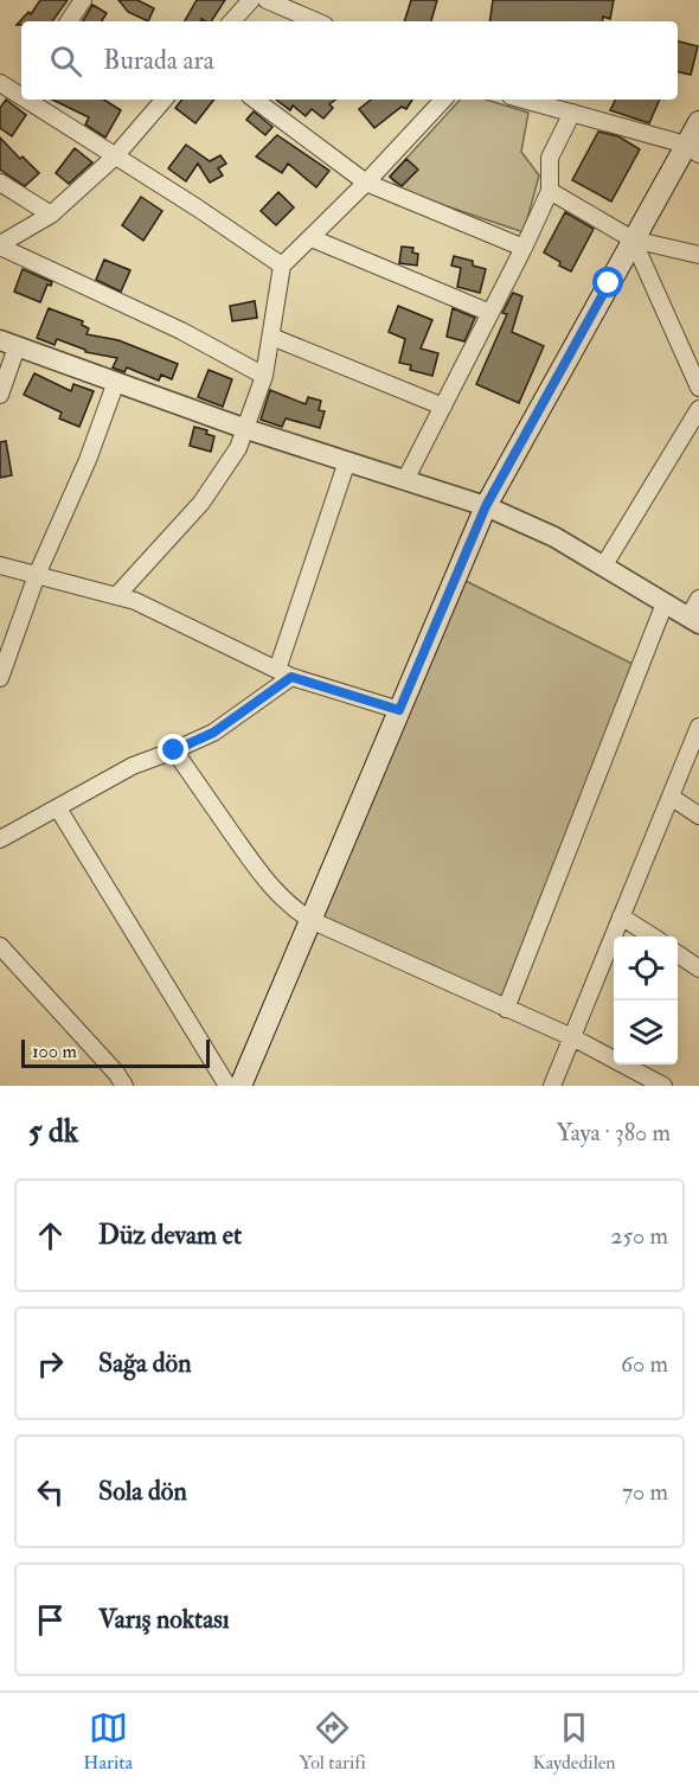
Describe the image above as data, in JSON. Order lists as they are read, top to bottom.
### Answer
{
  "scale_bar": "100 m",
  "page": {
    "search": "Burada ara",
    "scale": "100 m",
    "heading": ["5 dk", "Yaya · 380 m"],
    "list": [
      ["Düz devam et", "250 m"],
      ["Sağa dön", "60 m"],
      ["Sola dön", "70 m"],
      "Varış noktası"
    ],
    "nav": ["Harita", "Yol tarifi", "Kaydedilen"]
  }
}
